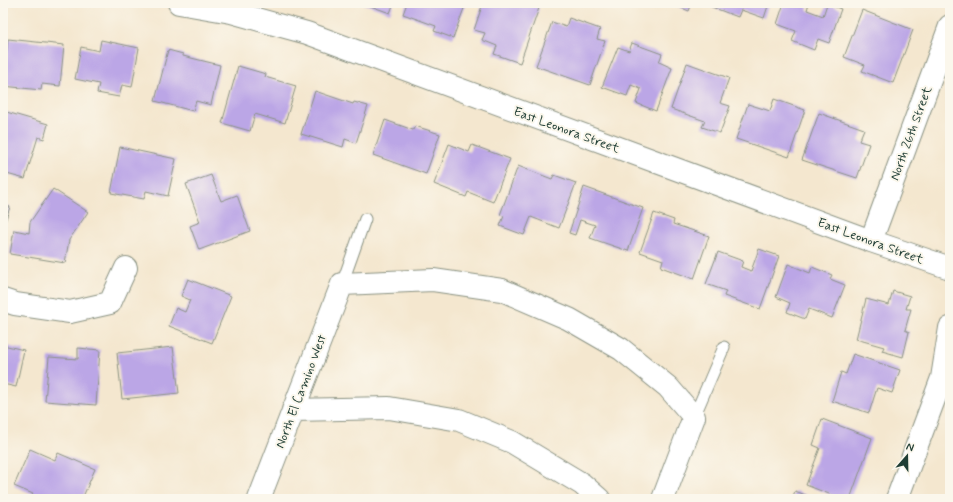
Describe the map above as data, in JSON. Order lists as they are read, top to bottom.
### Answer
{
  "streets": {
    "street": ["East Leonora Street", "North 26th Street", "North El Camino West"]
  },
  "crossings": [
    ["East Leonora Street", "North 26th Street"]
  ],
  "north": "top"
}
